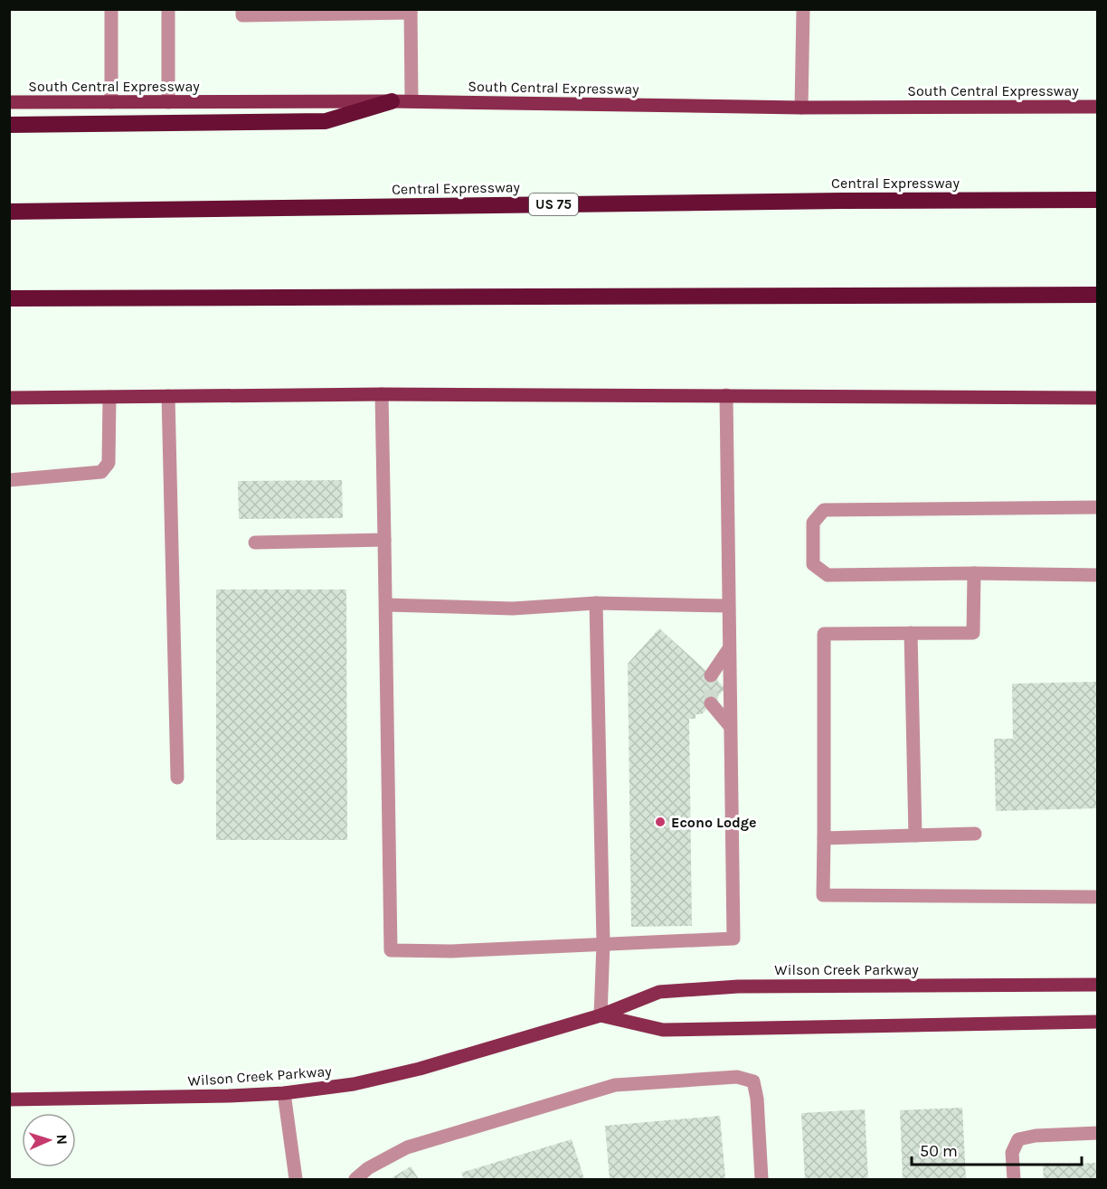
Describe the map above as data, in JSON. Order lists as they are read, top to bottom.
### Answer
{
  "streets": {
    "highway": ["Central Expressway", "US 75"],
    "main road": ["South Central Expressway", "Wilson Creek Parkway"]
  },
  "places": ["Econo Lodge"],
  "scale_bar": "50 m",
  "north": "right"
}
